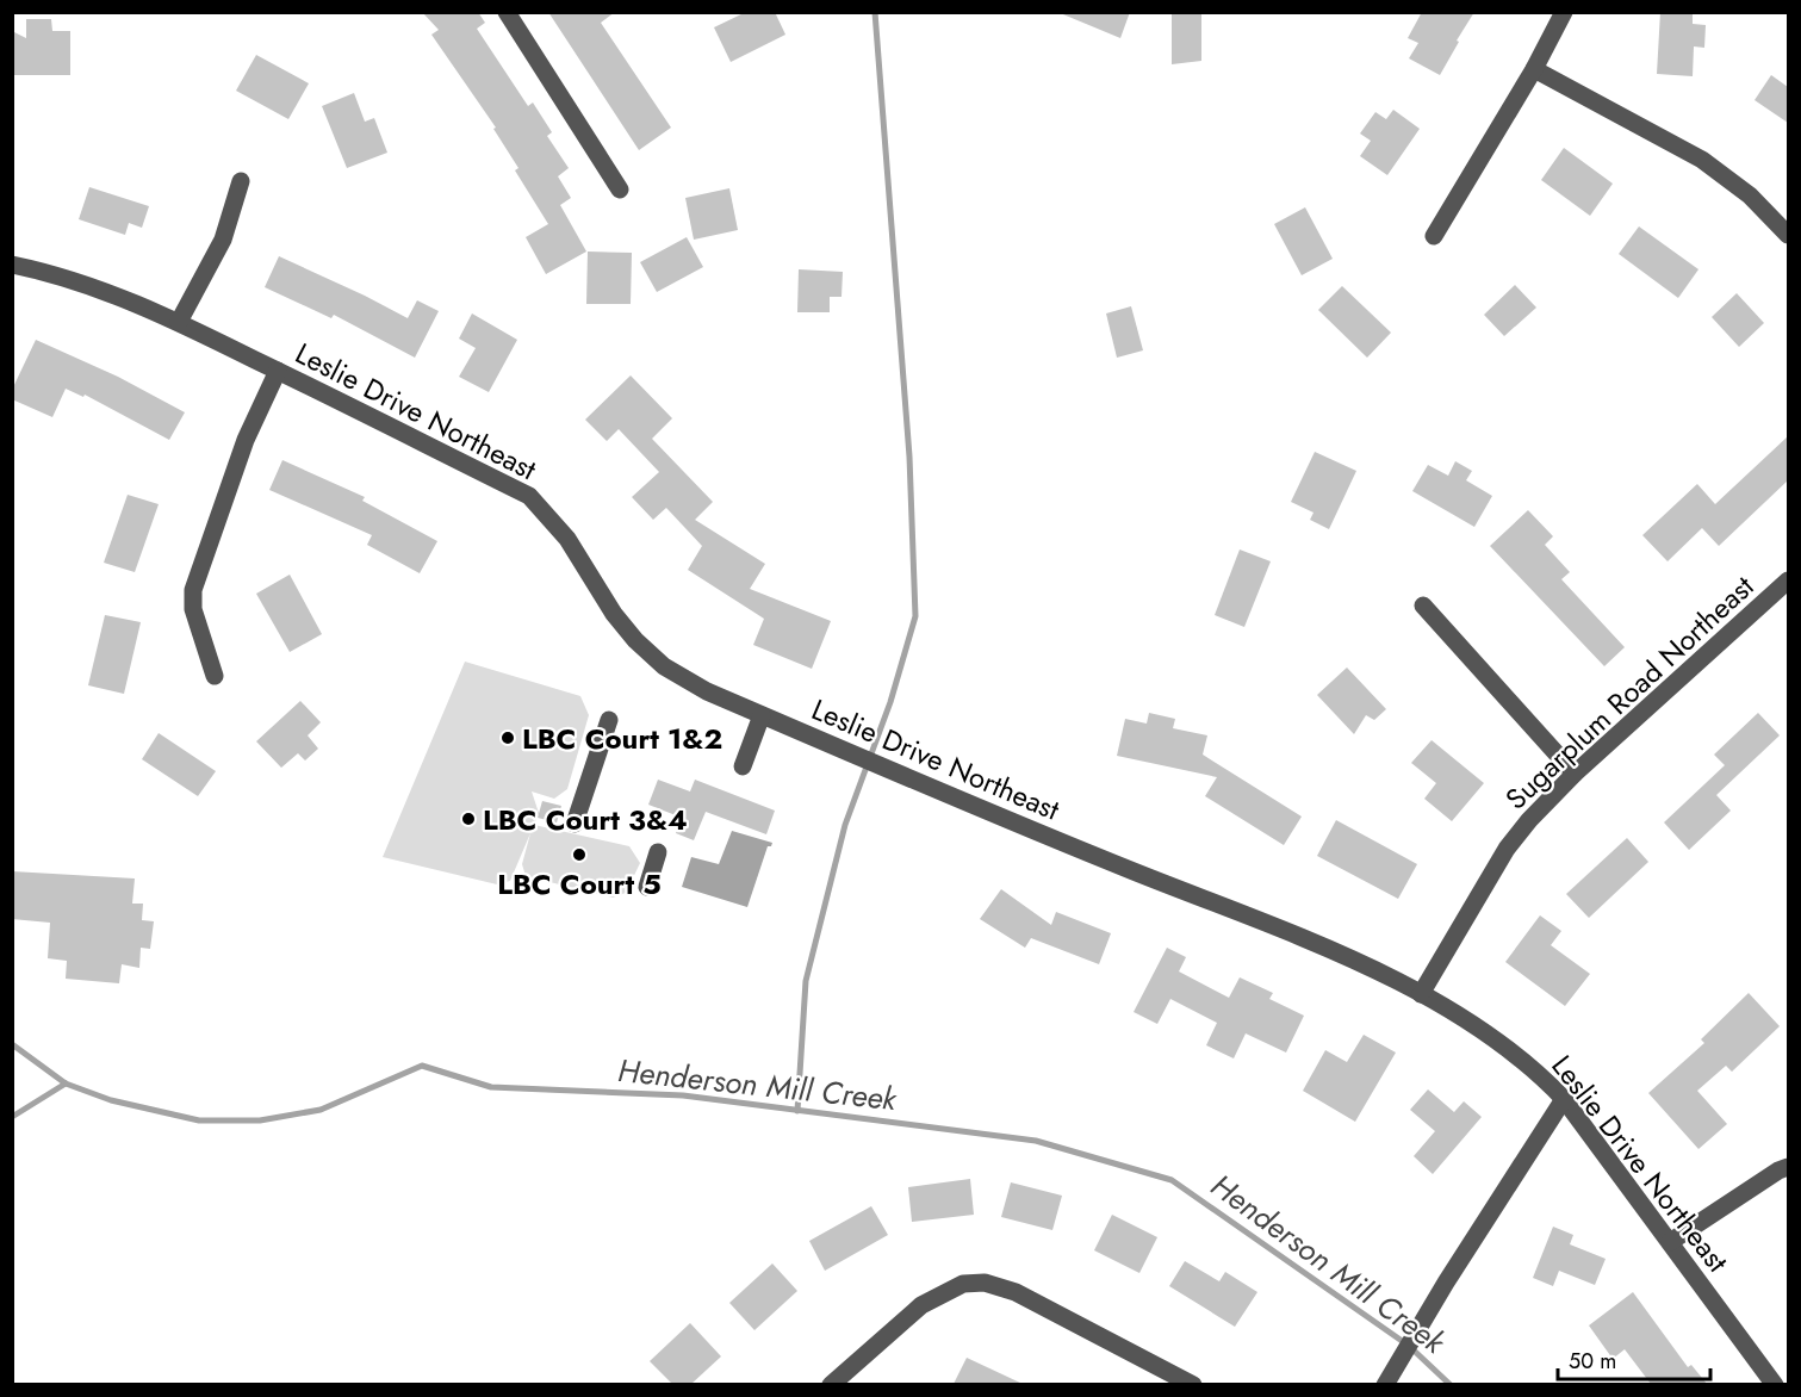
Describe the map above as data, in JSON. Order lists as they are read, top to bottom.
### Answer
{
  "streets": {
    "street": ["Leslie Drive Northeast", "Sugarplum Road Northeast"]
  },
  "crossings": [
    ["Leslie Drive Northeast", "Sugarplum Road Northeast"]
  ],
  "water": ["Henderson Mill Creek"],
  "places": ["LBC Court 1&2", "LBC Court 3&4", "LBC Court 5"],
  "scale_bar": "50 m"
}
